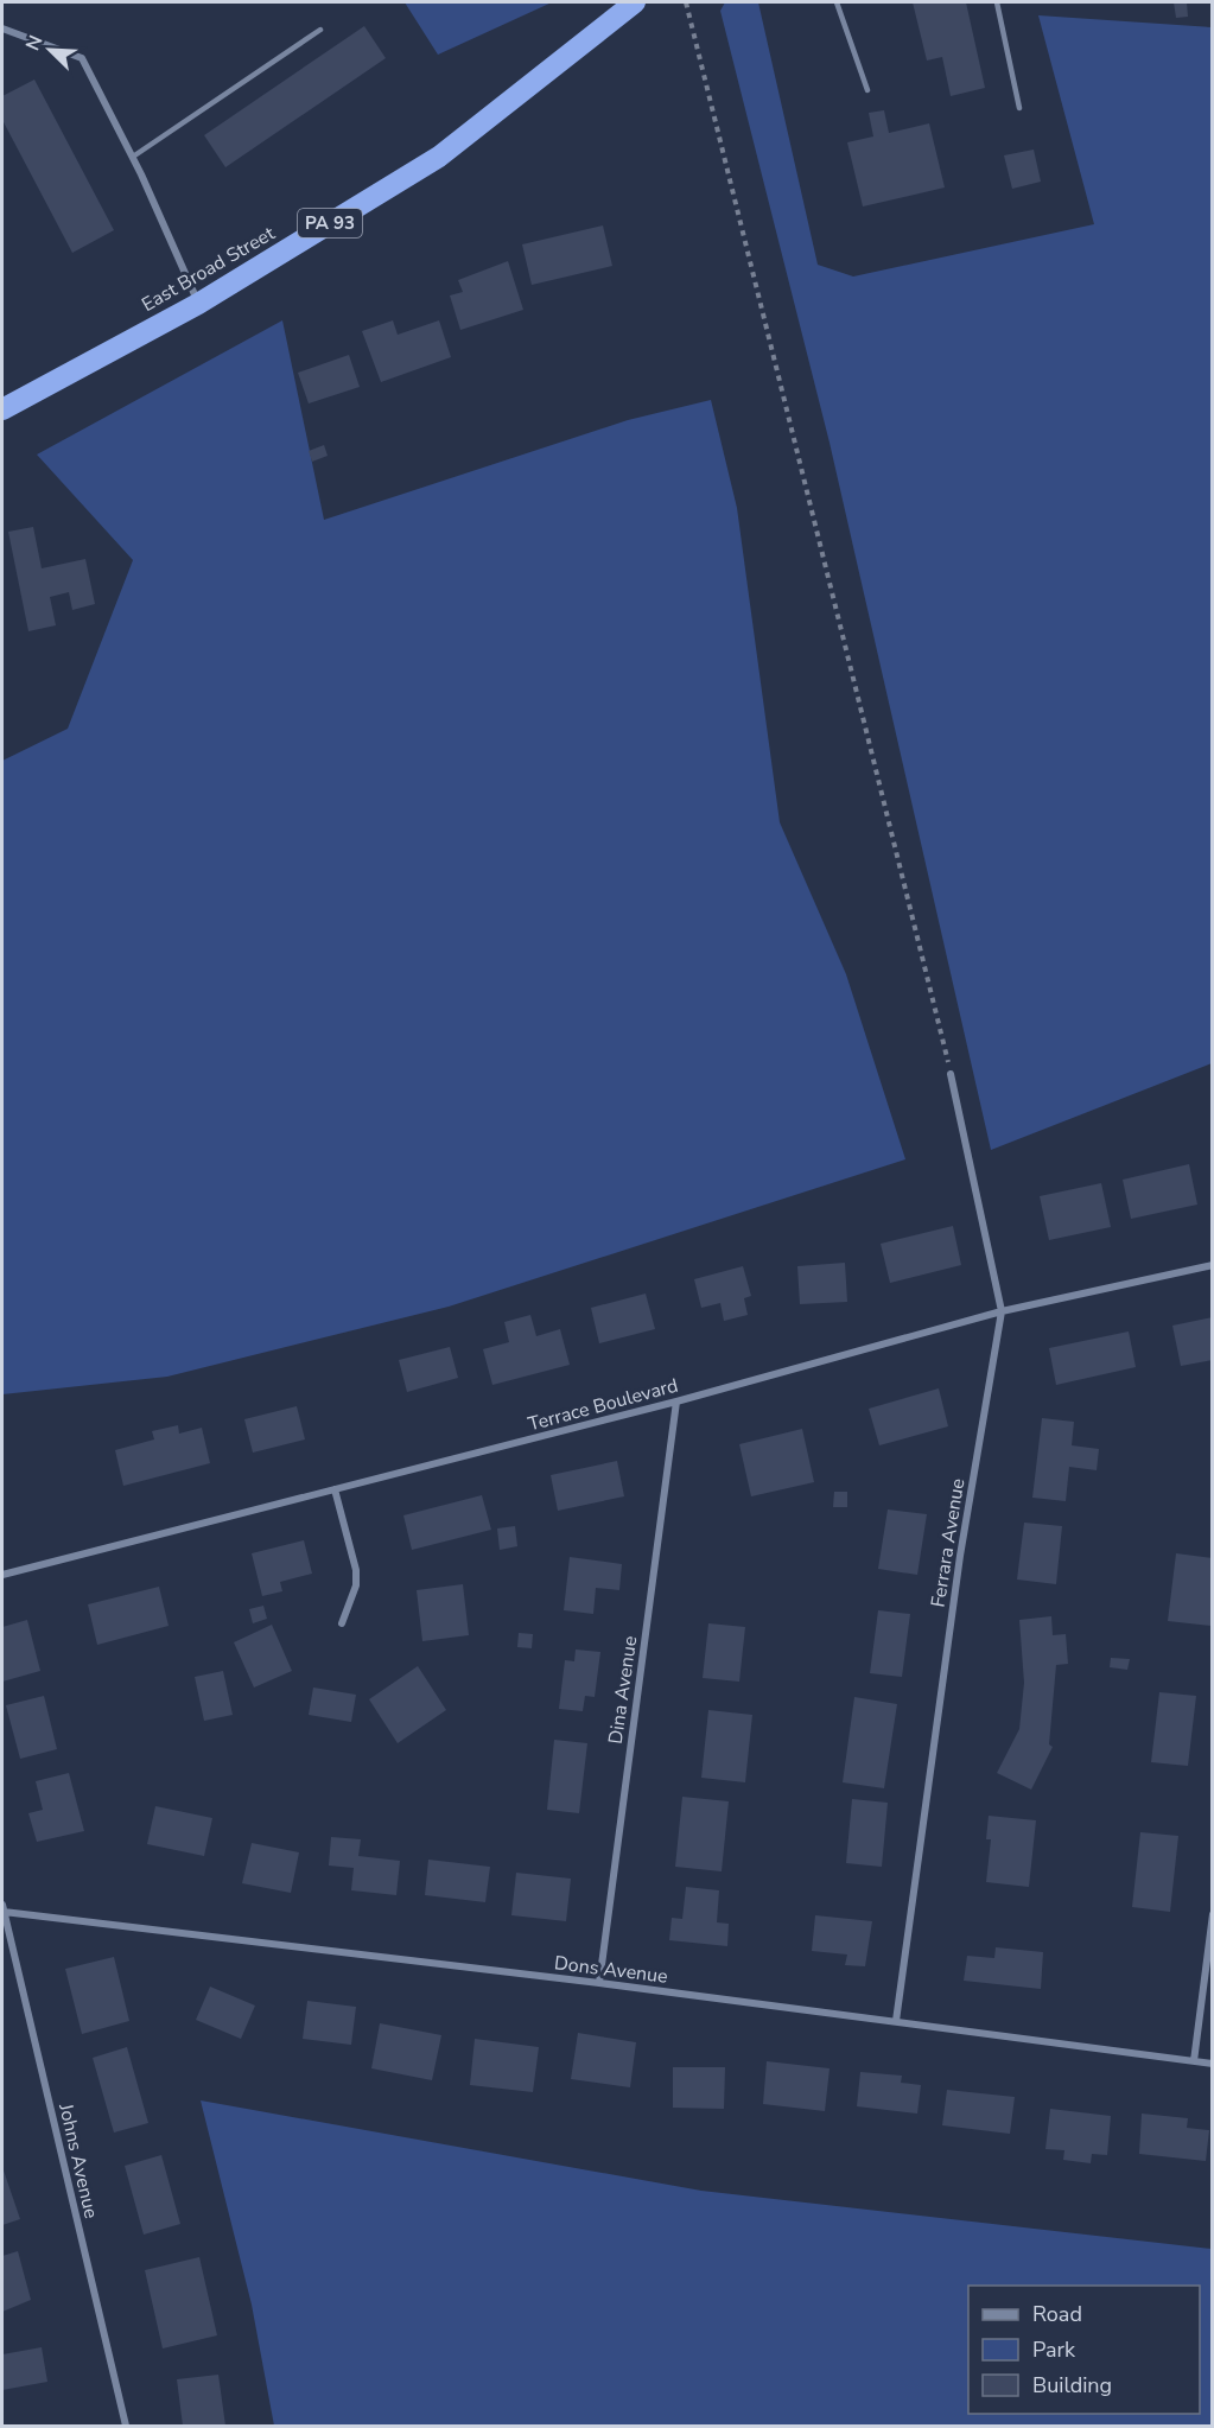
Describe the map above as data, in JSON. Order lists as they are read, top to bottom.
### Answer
{
  "streets": {
    "highway": ["PA 93", "East Broad Street"],
    "street": [
      "Terrace Boulevard",
      "Ferrara Avenue",
      "Dina Avenue",
      "Dons Avenue",
      "Johns Avenue"
    ]
  },
  "crossings": [
    ["Terrace Boulevard", "Ferrara Avenue"],
    ["Terrace Boulevard", "Dina Avenue"],
    ["Ferrara Avenue", "Dons Avenue"],
    ["Dina Avenue", "Dons Avenue"],
    ["Dons Avenue", "Johns Avenue"]
  ],
  "legend": ["Road", "Park", "Building"],
  "north": "top left"
}
